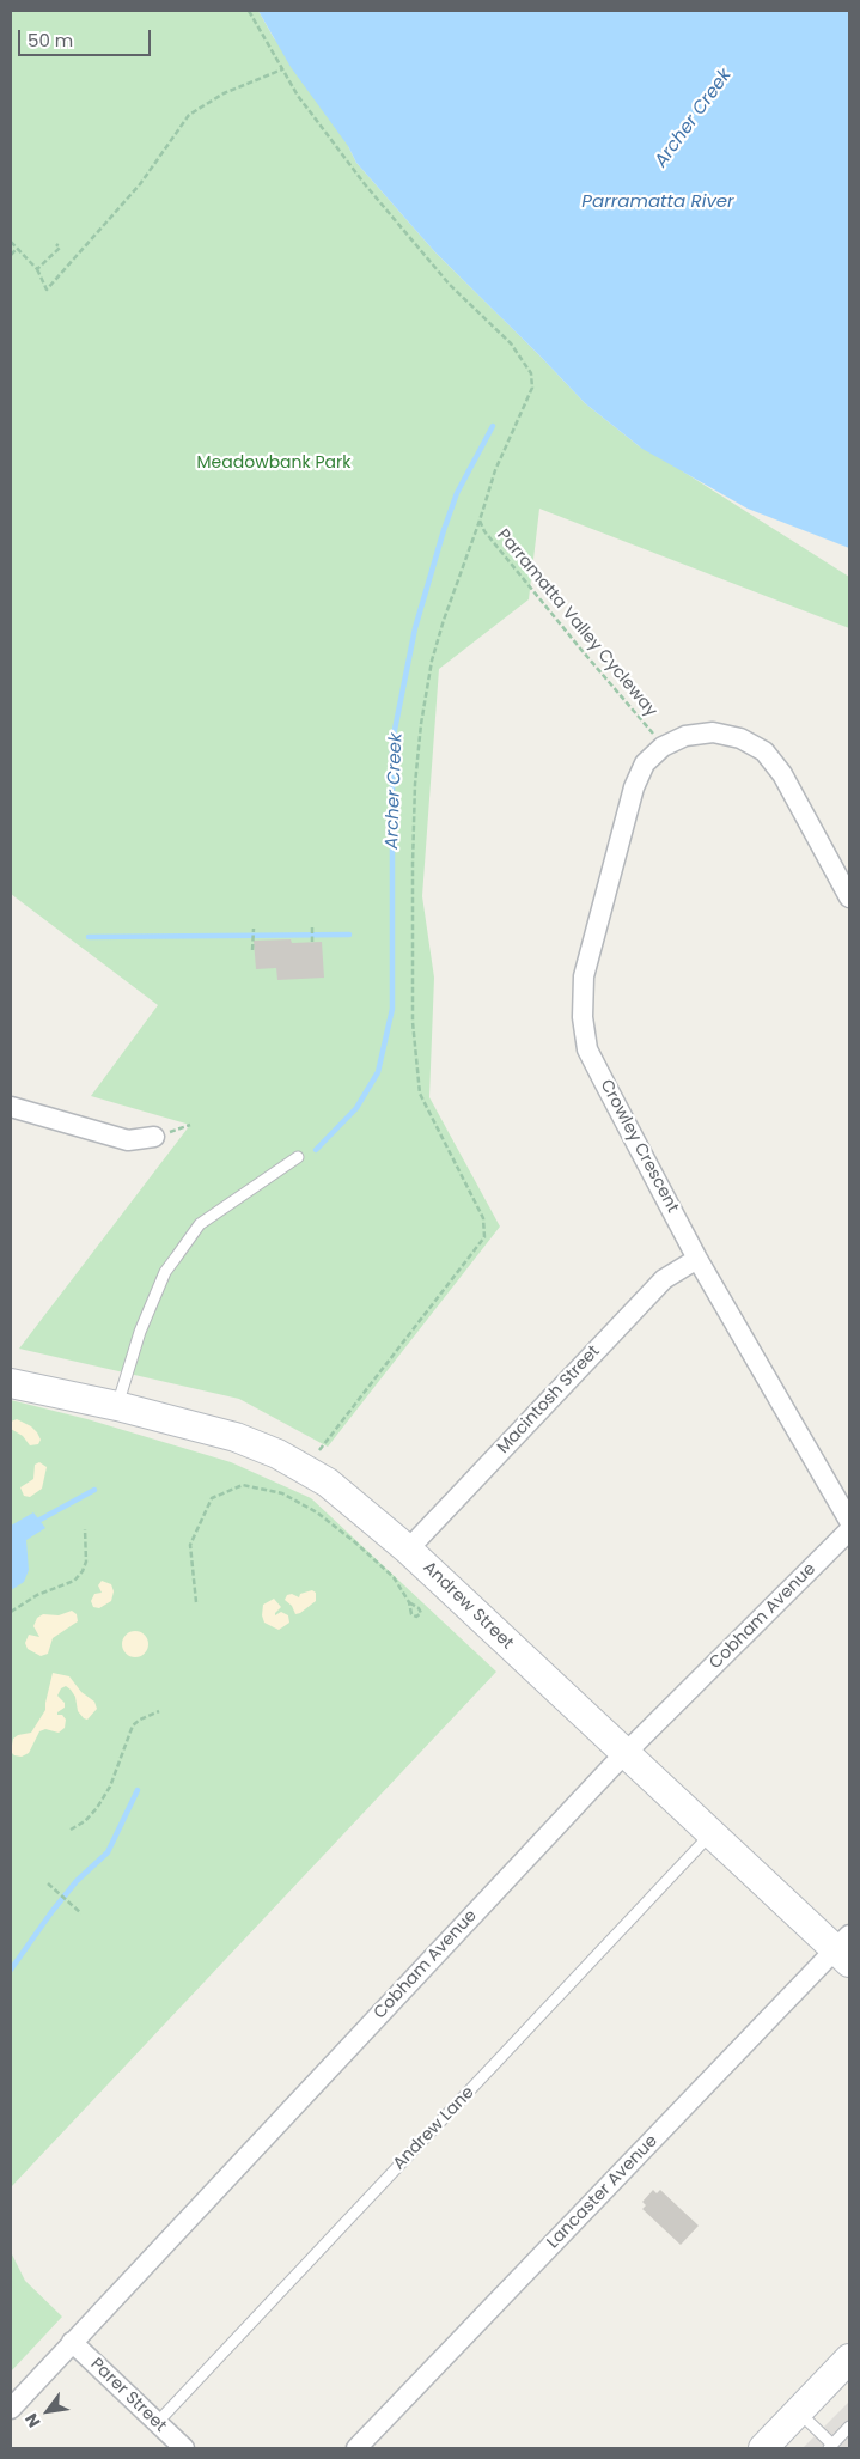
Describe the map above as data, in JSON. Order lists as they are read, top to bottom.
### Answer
{
  "streets": {
    "main road": ["Andrew Street"],
    "street": [
      "Crowley Crescent",
      "Macintosh Street",
      "Cobham Avenue",
      "Lancaster Avenue",
      "Parer Street"
    ],
    "lane": ["Andrew Lane"],
    "path": ["Parramatta Valley Cycleway"]
  },
  "crossings": [
    ["Parramatta Valley Cycleway", "Crowley Crescent"],
    ["Crowley Crescent", "Macintosh Street"],
    ["Macintosh Street", "Andrew Street"],
    ["Andrew Street", "Cobham Avenue"],
    ["Andrew Street", "Andrew Lane"],
    ["Andrew Street", "Lancaster Avenue"],
    ["Cobham Avenue", "Parer Street"],
    ["Andrew Lane", "Parer Street"]
  ],
  "water": ["Archer Creek", "Parramatta River"],
  "parks": ["Meadowbank Park"],
  "scale_bar": "50 m",
  "north": "bottom left"
}
